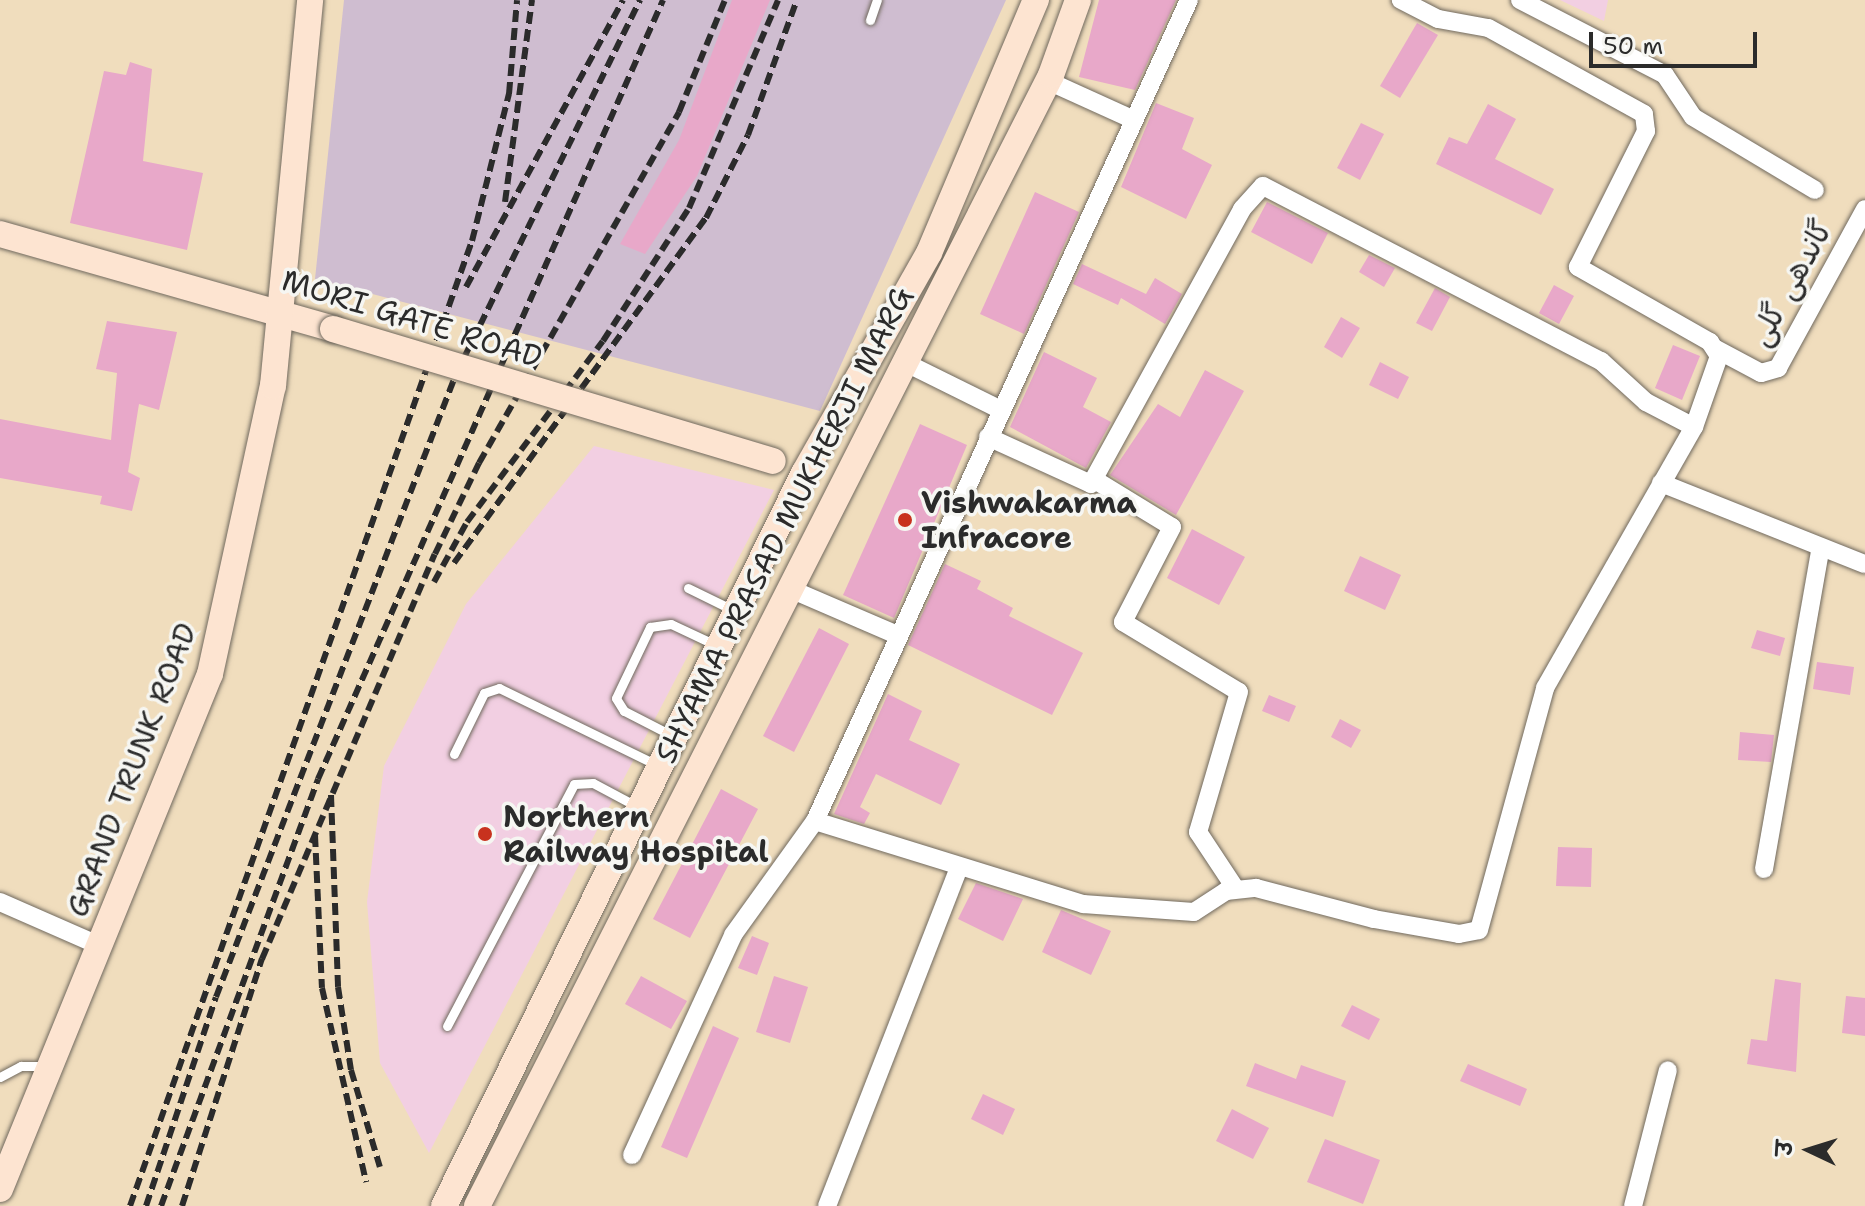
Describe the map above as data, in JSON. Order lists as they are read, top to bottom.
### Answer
{
  "streets": {
    "main road": ["MORI GATE ROAD", "SHYAMA PRASAD MUKHERJI MARG", "GRAND TRUNK ROAD"],
    "street": ["گاندھی گلی"]
  },
  "crossings": [
    ["MORI GATE ROAD", "SHYAMA PRASAD MUKHERJI MARG"],
    ["MORI GATE ROAD", "GRAND TRUNK ROAD"]
  ],
  "places": ["Vishwakarma Infracore", "Northern Railway Hospital"],
  "scale_bar": "50 m",
  "north": "left"
}
